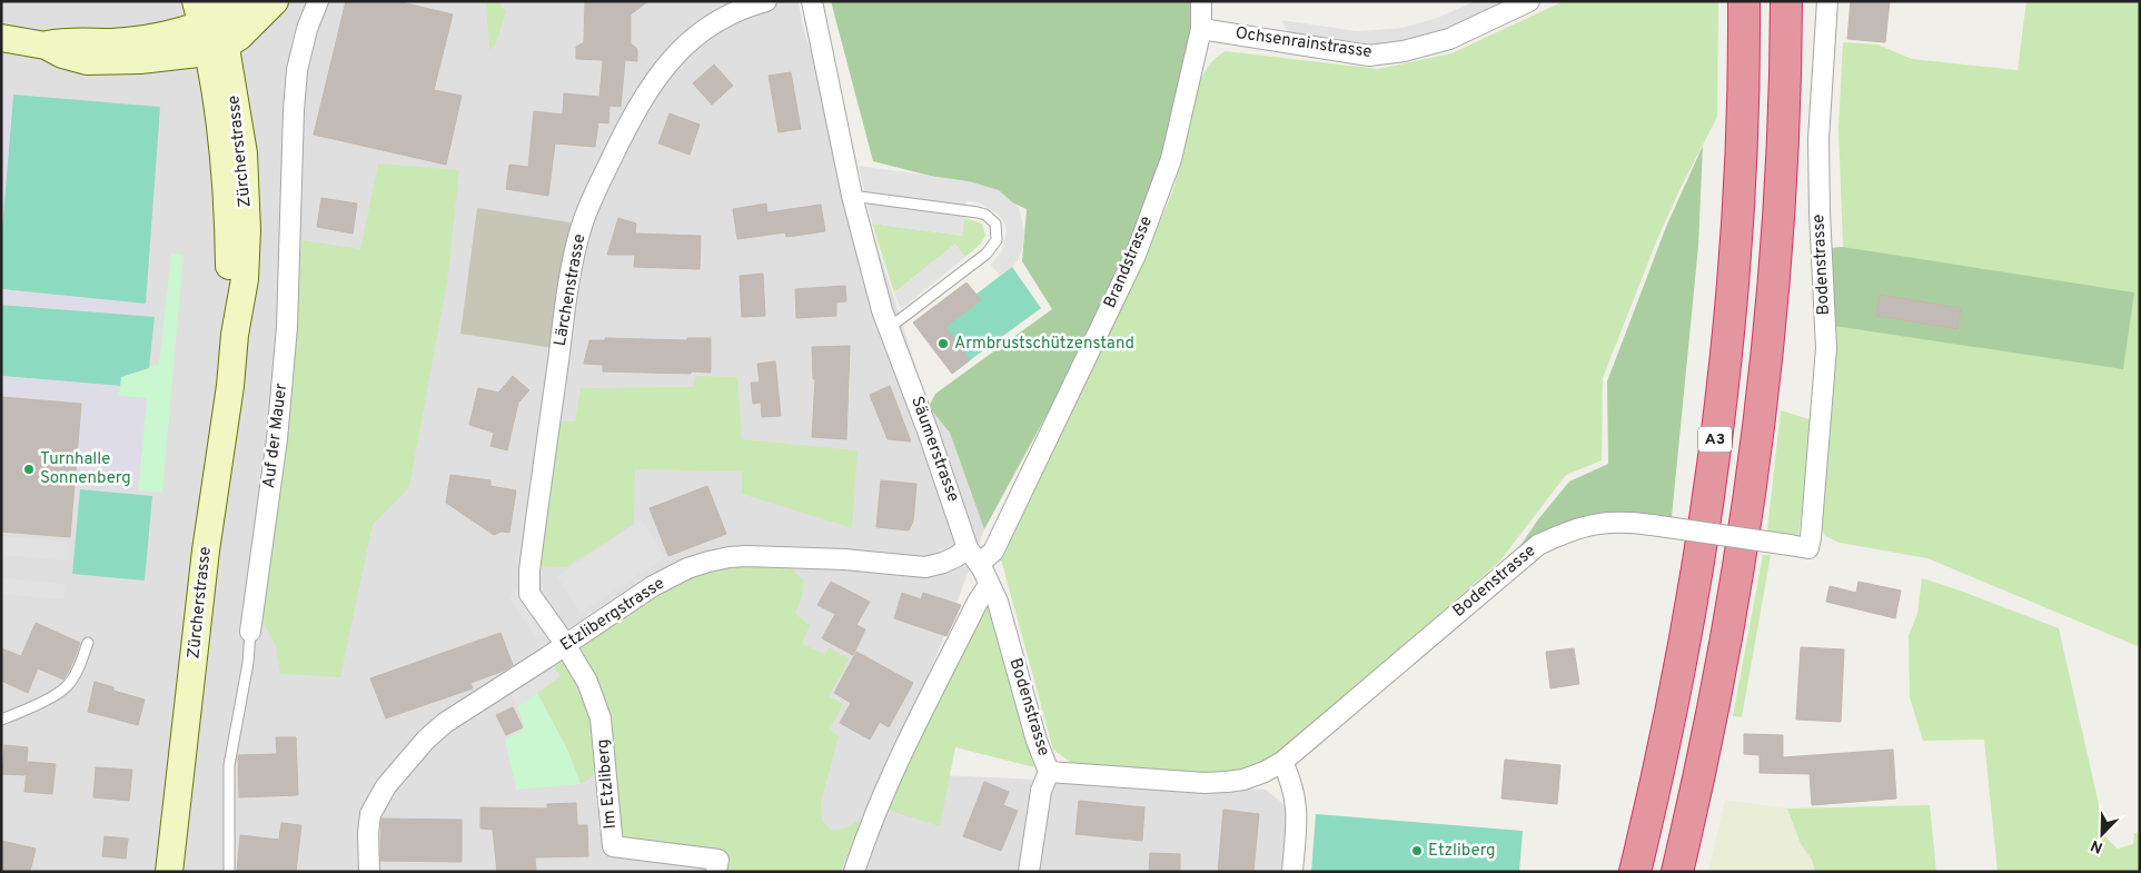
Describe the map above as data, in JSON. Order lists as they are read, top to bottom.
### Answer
{
  "streets": {
    "highway": ["A3"],
    "main road": ["Zürcherstrasse"],
    "street": [
      "Ochsenrainstrasse",
      "Brandstrasse",
      "Bodenstrasse",
      "Lärchenstrasse",
      "Auf der Mauer",
      "Säumerstrasse",
      "Etzlibergstrasse",
      "Im Etzliberg"
    ]
  },
  "crossings": [
    ["Ochsenrainstrasse", "Brandstrasse"],
    ["Brandstrasse", "Säumerstrasse"],
    ["Brandstrasse", "Etzlibergstrasse"],
    ["Bodenstrasse", "Säumerstrasse"],
    ["Lärchenstrasse", "Etzlibergstrasse"],
    ["Lärchenstrasse", "Im Etzliberg"],
    ["Säumerstrasse", "Etzlibergstrasse"],
    ["Etzlibergstrasse", "Im Etzliberg"]
  ],
  "places": ["Armbrustschützenstand", "Turnhalle Sonnenberg", "Etzliberg"],
  "north": "bottom left"
}
